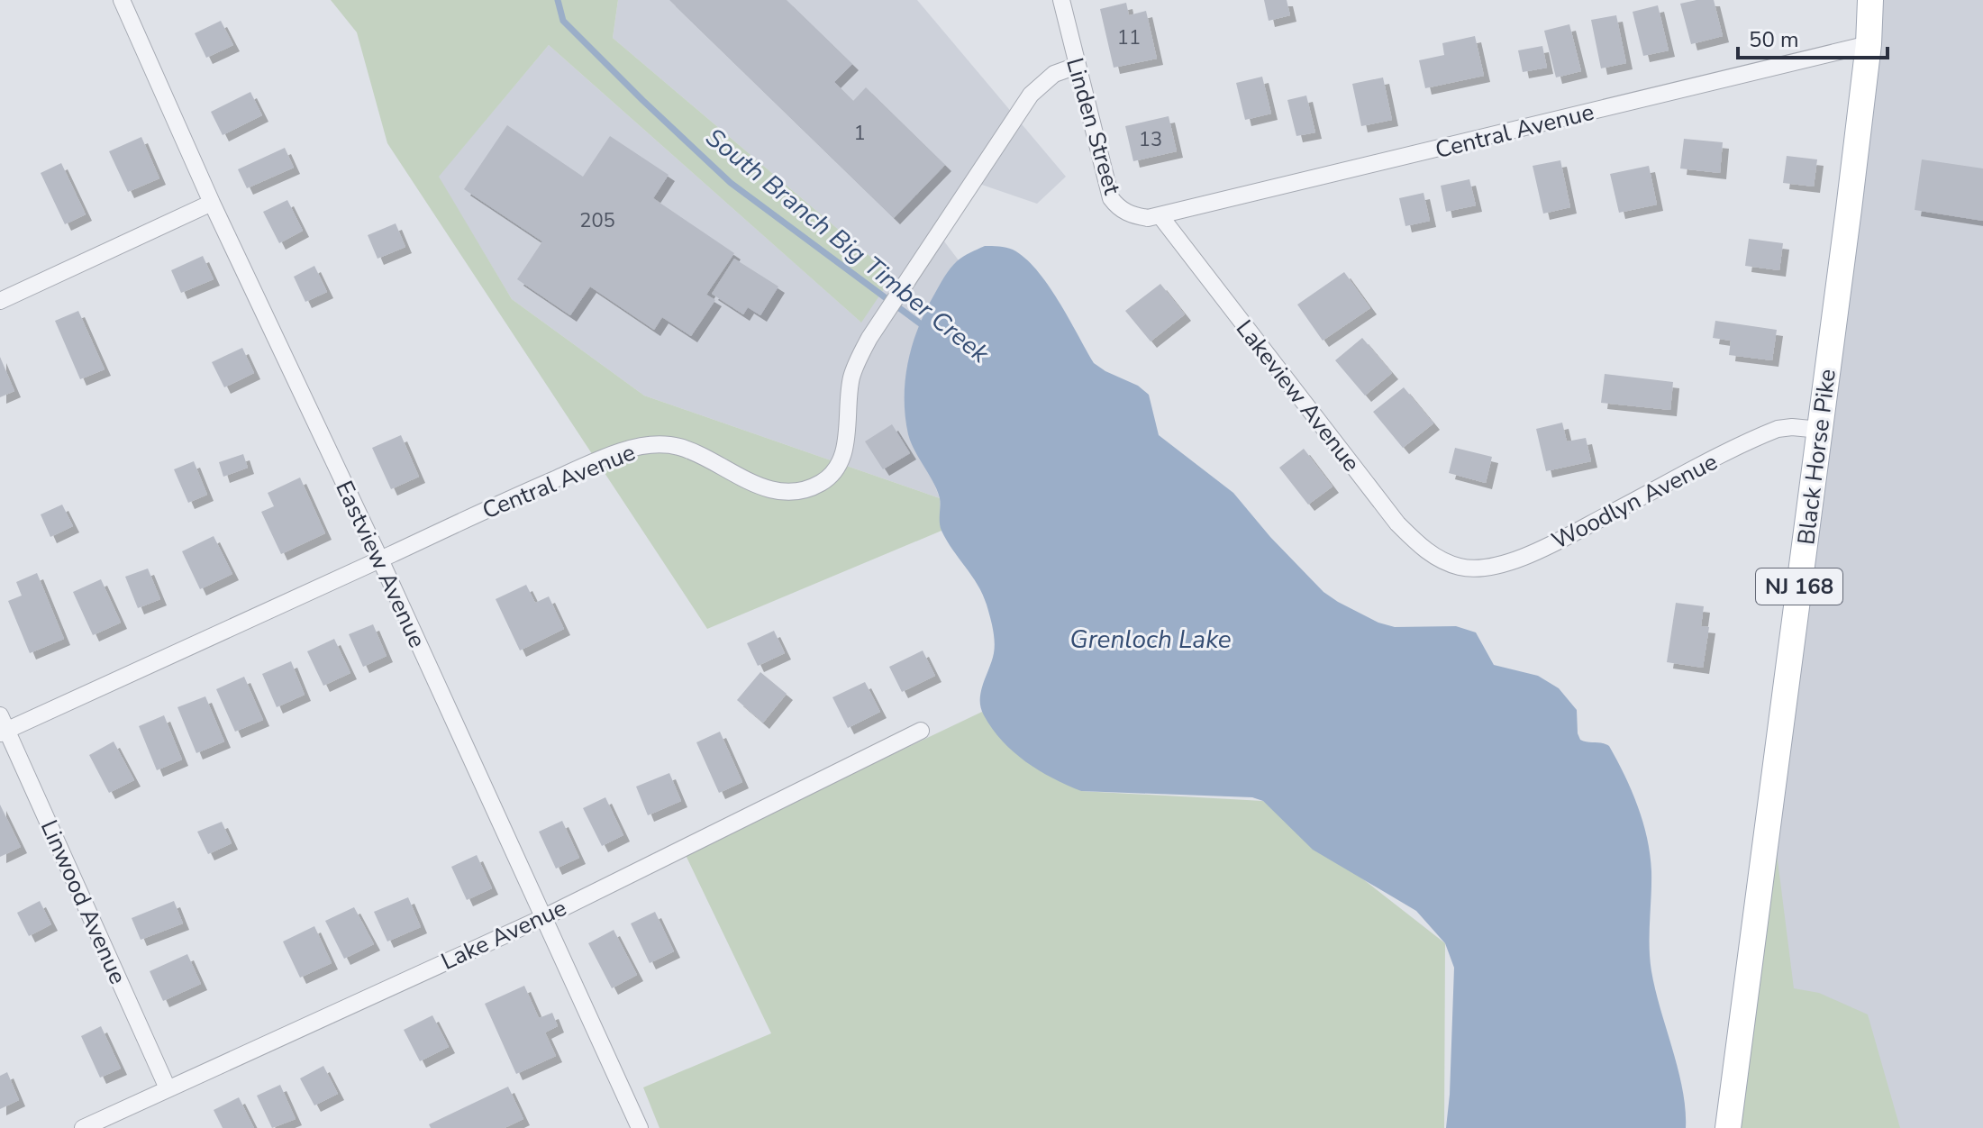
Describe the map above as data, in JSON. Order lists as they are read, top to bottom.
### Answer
{
  "streets": {
    "main road": ["Black Horse Pike", "NJ 168"],
    "street": [
      "Linden Street",
      "Central Avenue",
      "Lakeview Avenue",
      "Woodlyn Avenue",
      "Eastview Avenue",
      "Linwood Avenue",
      "Lake Avenue"
    ]
  },
  "crossings": [
    ["Linden Street", "Central Avenue"],
    ["Linden Street", "Lakeview Avenue"],
    ["Central Avenue", "Lakeview Avenue"],
    ["Central Avenue", "Black Horse Pike"],
    ["Central Avenue", "Eastview Avenue"],
    ["Central Avenue", "Linwood Avenue"],
    ["Lakeview Avenue", "Woodlyn Avenue"],
    ["Black Horse Pike", "Woodlyn Avenue"],
    ["Eastview Avenue", "Lake Avenue"],
    ["Linwood Avenue", "Lake Avenue"]
  ],
  "water": ["South Branch Big Timber Creek", "Grenloch Lake"],
  "house_numbers": [
    "11",
    "1",
    "13",
    "205"
  ],
  "scale_bar": "50 m"
}
